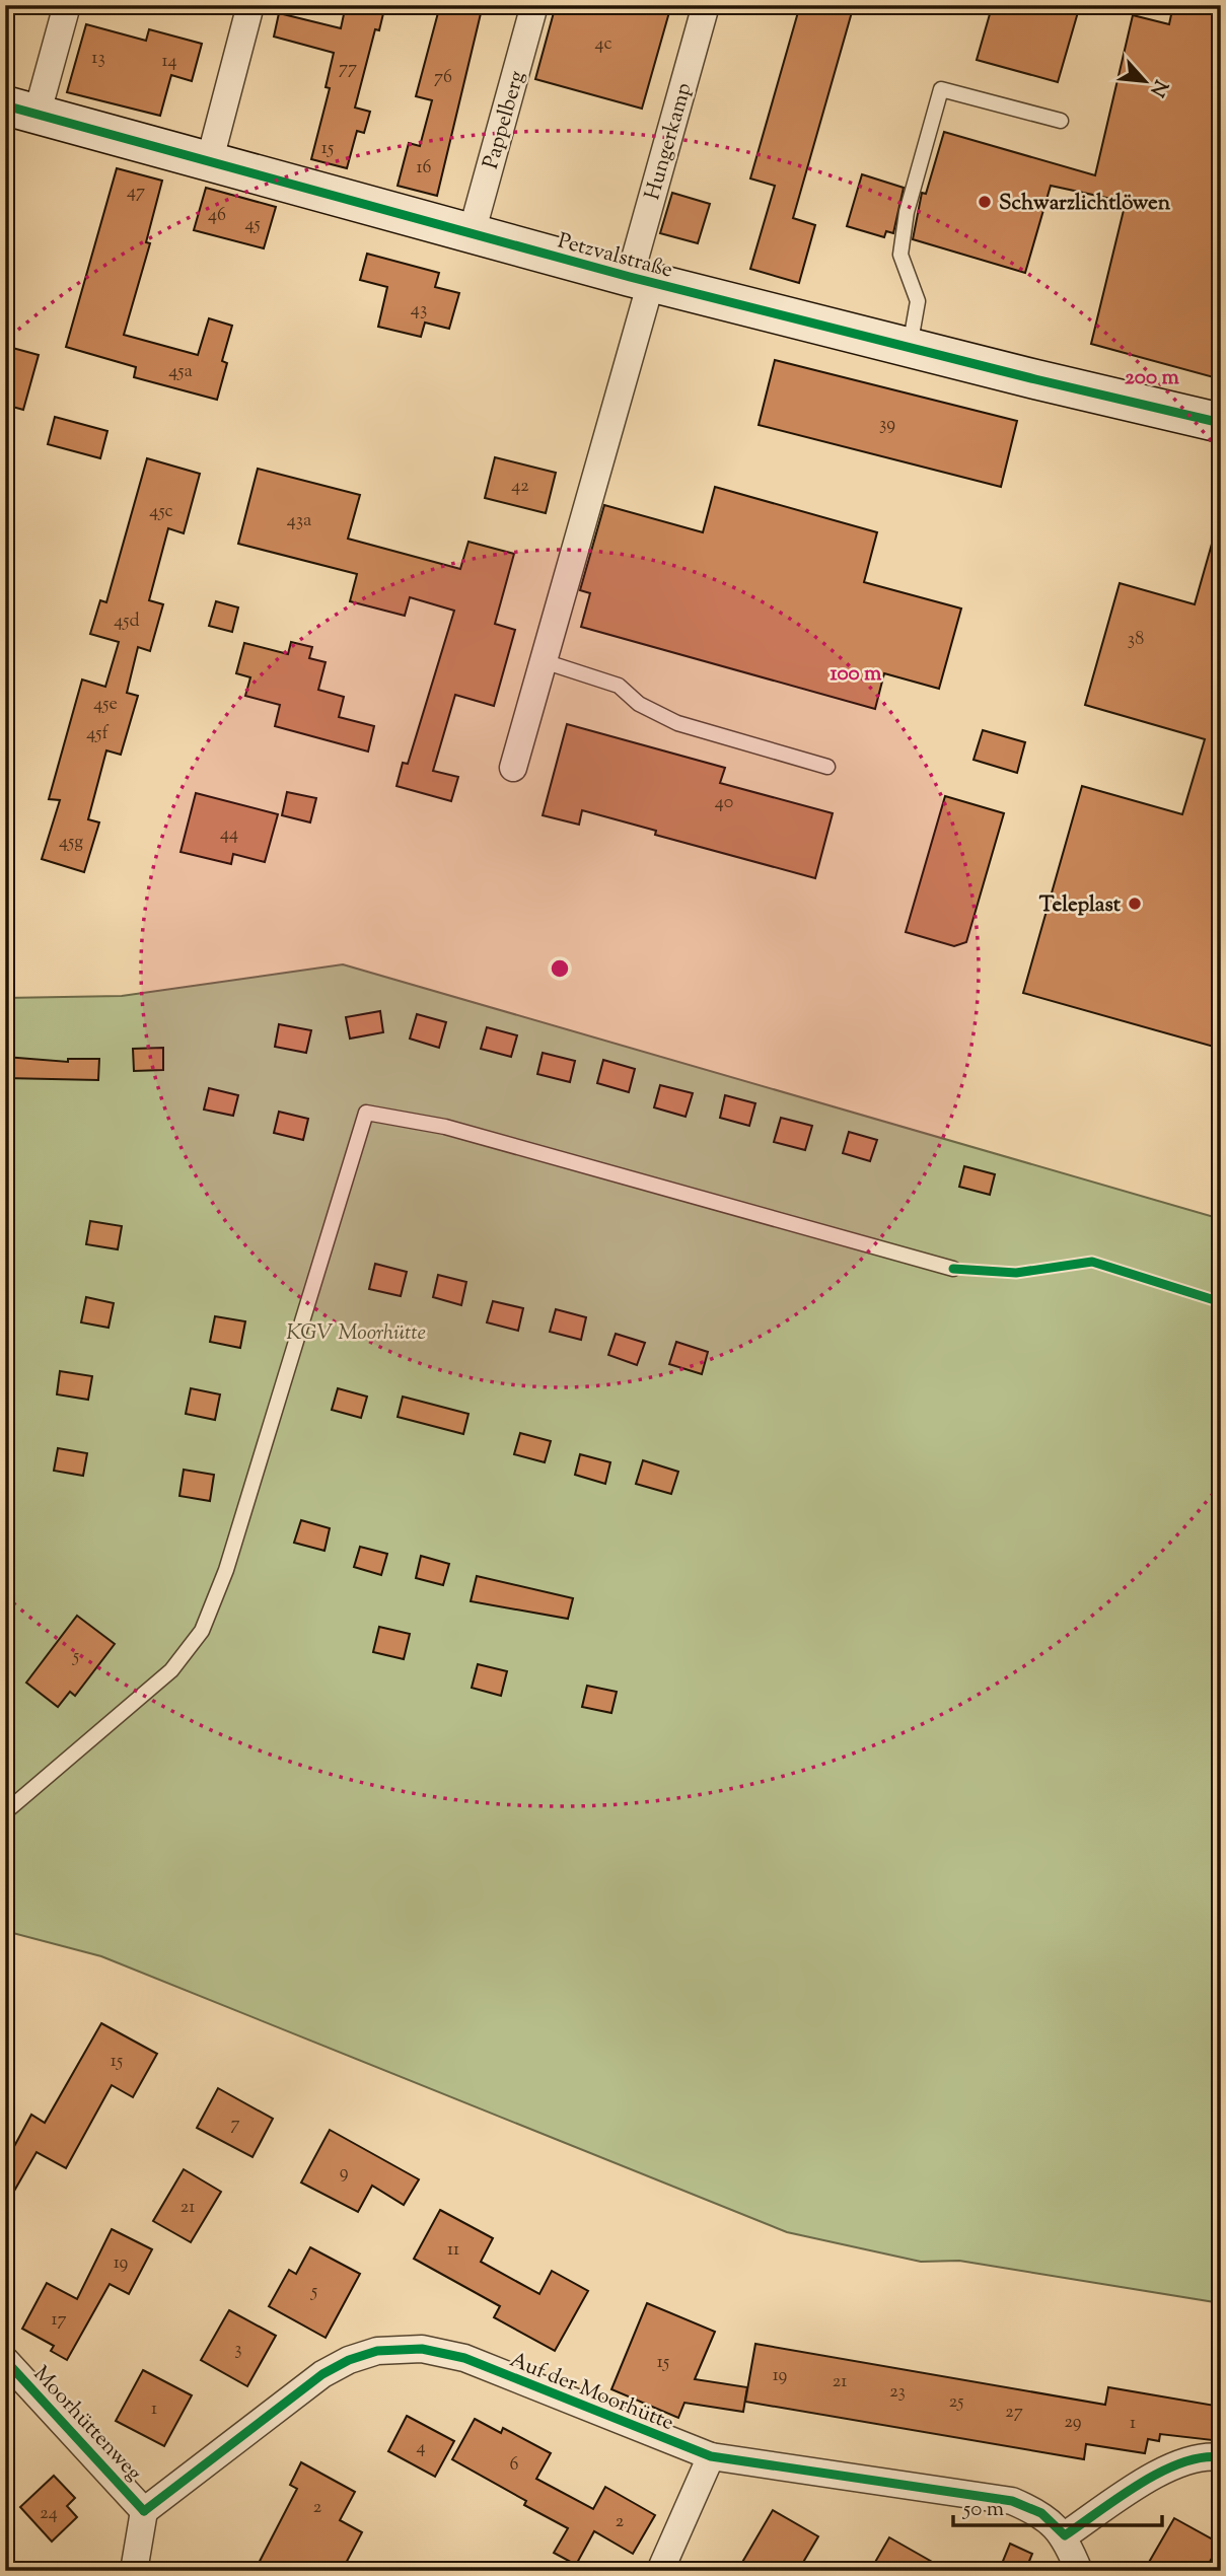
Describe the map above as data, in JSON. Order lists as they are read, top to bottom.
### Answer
{
  "streets": {
    "street": [
      "Pappelberg",
      "Hungerkamp",
      "Petzvalstraße",
      "Auf der Moorhütte",
      "Moorhüttenweg"
    ]
  },
  "crossings": [
    ["Pappelberg", "Petzvalstraße"],
    ["Hungerkamp", "Petzvalstraße"],
    ["Auf der Moorhütte", "Moorhüttenweg"]
  ],
  "parks": ["KGV Moorhütte"],
  "places": ["Schwarzlichtlöwen", "Teleplast"],
  "house_numbers": [
    "4c",
    "13",
    "14",
    "77",
    "76",
    "15",
    "16",
    "47",
    "46",
    "45",
    "43",
    "45a",
    "39",
    "42",
    "45c",
    "43a",
    "45d",
    "38",
    "45e",
    "45f",
    "40",
    "44",
    "45g",
    "5",
    "15",
    "7",
    "9",
    "21",
    "11",
    "19",
    "5",
    "17",
    "3",
    "15",
    "19",
    "21",
    "23",
    "25",
    "1",
    "27",
    "29",
    "1",
    "4",
    "6",
    "2",
    "24",
    "2"
  ],
  "scale_bar": "50 m",
  "north": "bottom right",
  "rings": ["200 m", "100 m"]
}
